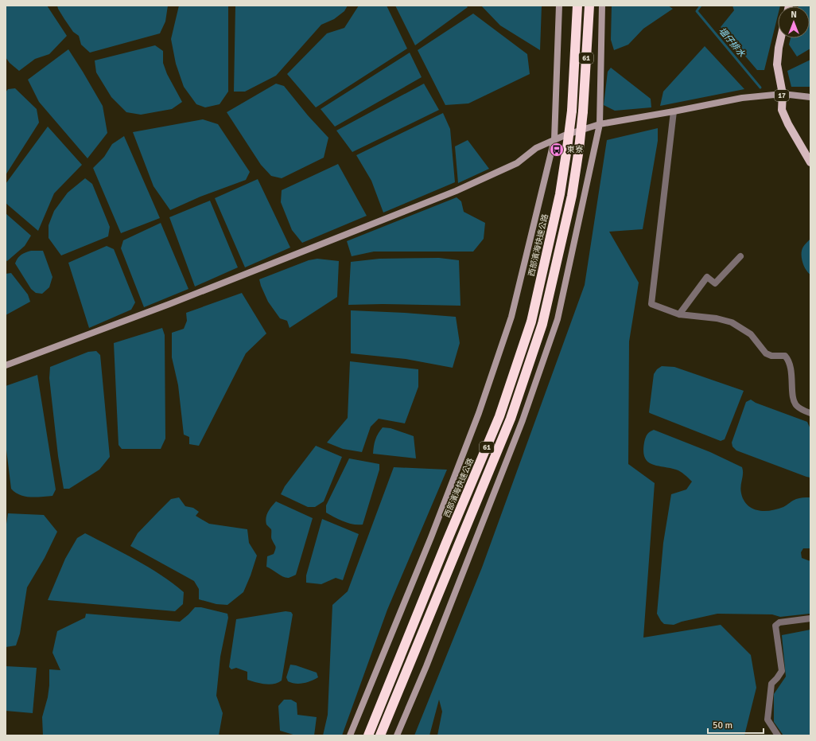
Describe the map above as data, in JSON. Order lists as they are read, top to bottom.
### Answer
{
  "streets": {
    "highway": ["61", "西部濱海快速公路"],
    "main road": ["17"]
  },
  "water": ["塭仔排水"],
  "places": {
    "bus stop": ["東寮"]
  },
  "scale_bar": "50 m",
  "north": "top"
}
